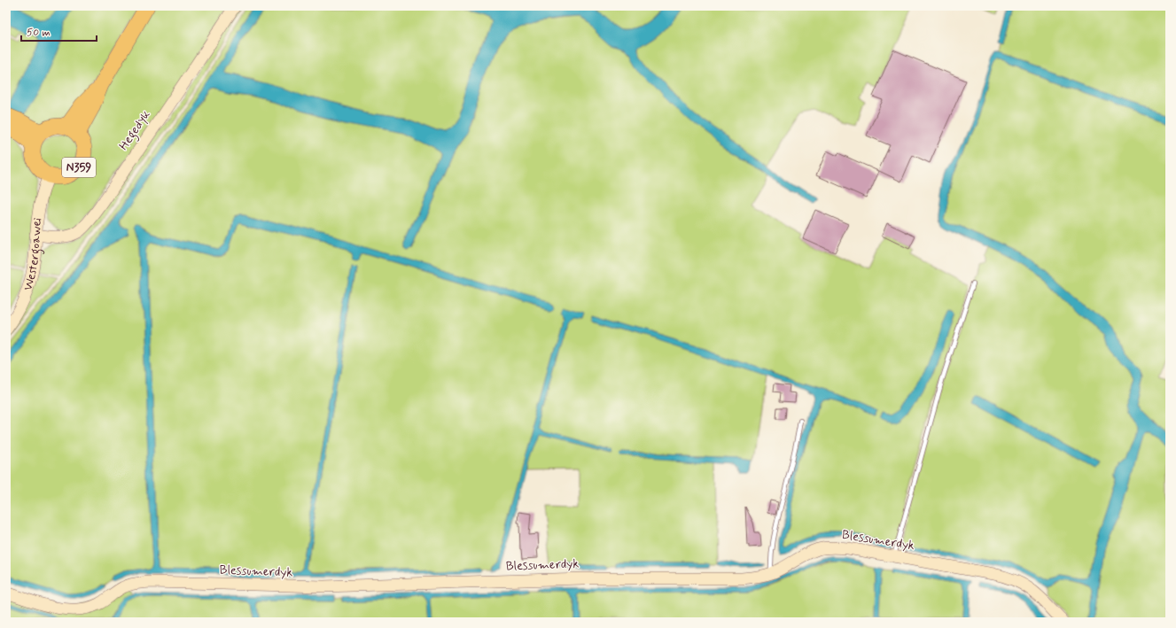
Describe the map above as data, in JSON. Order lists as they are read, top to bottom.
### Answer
{
  "streets": {
    "highway": ["N359"],
    "street": ["Hegedyk", "Westergoawei", "Blessumerdyk"]
  },
  "crossings": [
    ["Hegedyk", "Westergoawei"],
    ["N359", "Westergoawei"]
  ],
  "scale_bar": "50 m"
}
